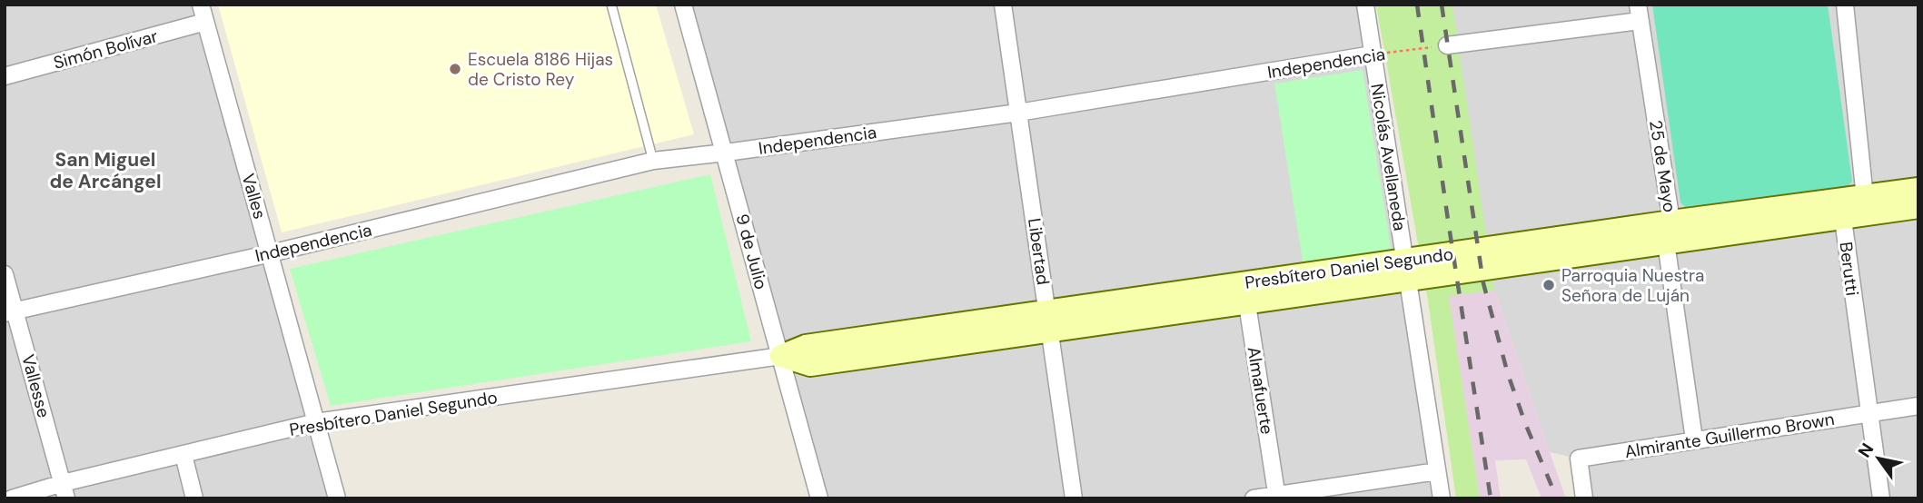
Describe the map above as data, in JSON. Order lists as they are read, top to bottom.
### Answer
{
  "streets": {
    "main road": ["Presbítero Daniel Segundo"],
    "street": [
      "Simón Bolívar",
      "Independencia",
      "Nicolás Avellaneda",
      "25 de Mayo",
      "Valles",
      "9 de Julio",
      "Libertad",
      "Berutti",
      "Vallesse",
      "Almafuerte",
      "Almirante Guillermo Brown"
    ]
  },
  "crossings": [
    ["Simón Bolívar", "Valles"],
    ["Independencia", "Nicolás Avellaneda"],
    ["Independencia", "Valles"],
    ["Independencia", "9 de Julio"],
    ["Independencia", "Libertad"],
    ["Independencia", "Vallesse"],
    ["Nicolás Avellaneda", "Presbítero Daniel Segundo"],
    ["25 de Mayo", "Presbítero Daniel Segundo"],
    ["25 de Mayo", "Almirante Guillermo Brown"],
    ["Valles", "Presbítero Daniel Segundo"],
    ["9 de Julio", "Presbítero Daniel Segundo"],
    ["Libertad", "Presbítero Daniel Segundo"],
    ["Presbítero Daniel Segundo", "Berutti"],
    ["Presbítero Daniel Segundo", "Vallesse"],
    ["Presbítero Daniel Segundo", "Almafuerte"],
    ["Berutti", "Almirante Guillermo Brown"]
  ],
  "districts": ["San Miguel de Arcángel"],
  "places": ["Escuela 8186 Hijas de Cristo Rey", "Parroquia Nuestra Señora de Luján"],
  "north": "top left"
}
